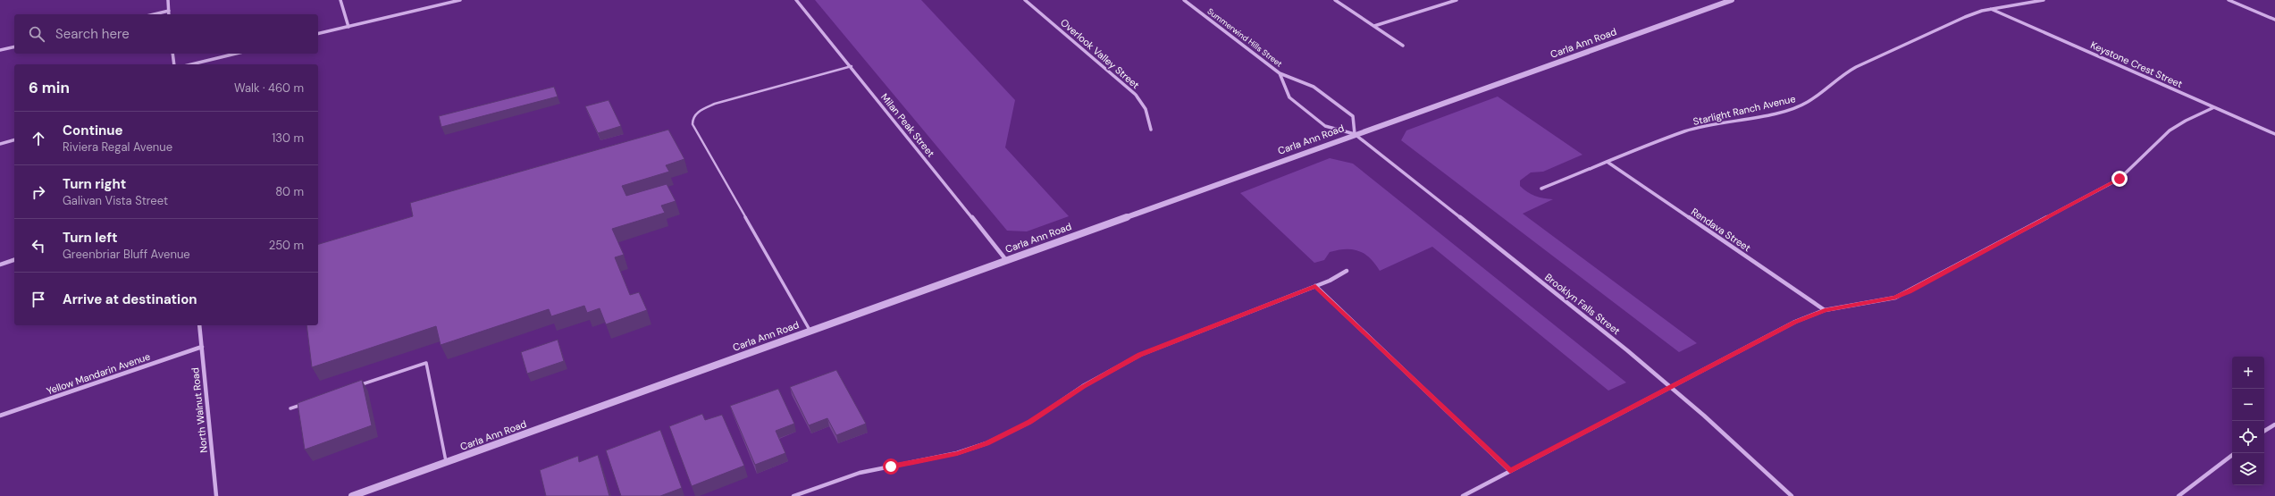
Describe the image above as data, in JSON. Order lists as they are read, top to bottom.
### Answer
{
  "streets": {
    "street": [
      "Summerwind Hills Street",
      "Carla Ann Road",
      "Overlook Valley Street",
      "Keystone Crest Street",
      "Starlight Ranch Avenue",
      "Milan Peak Street",
      "Rendava Street",
      "Brooklyn Falls Street",
      "Yellow Mandarin Avenue",
      "North Walnut Road"
    ]
  },
  "crossings": [
    ["Summerwind Hills Street", "Carla Ann Road"],
    ["Summerwind Hills Street", "Brooklyn Falls Street"],
    ["Carla Ann Road", "Milan Peak Street"],
    ["Carla Ann Road", "Brooklyn Falls Street"],
    ["Keystone Crest Street", "Starlight Ranch Avenue"],
    ["Starlight Ranch Avenue", "Rendava Street"],
    ["Yellow Mandarin Avenue", "North Walnut Road"]
  ],
  "page": {
    "search": "Search here",
    "heading": ["6 min", "Walk · 460 m"],
    "list": [
      ["Continue", "Riviera Regal Avenue", "130 m"],
      ["Turn right", "Galivan Vista Street", "80 m"],
      ["Turn left", "Greenbriar Bluff Avenue", "250 m"],
      "Arrive at destination"
    ],
    "map_buttons": ["+", "−"]
  }
}
